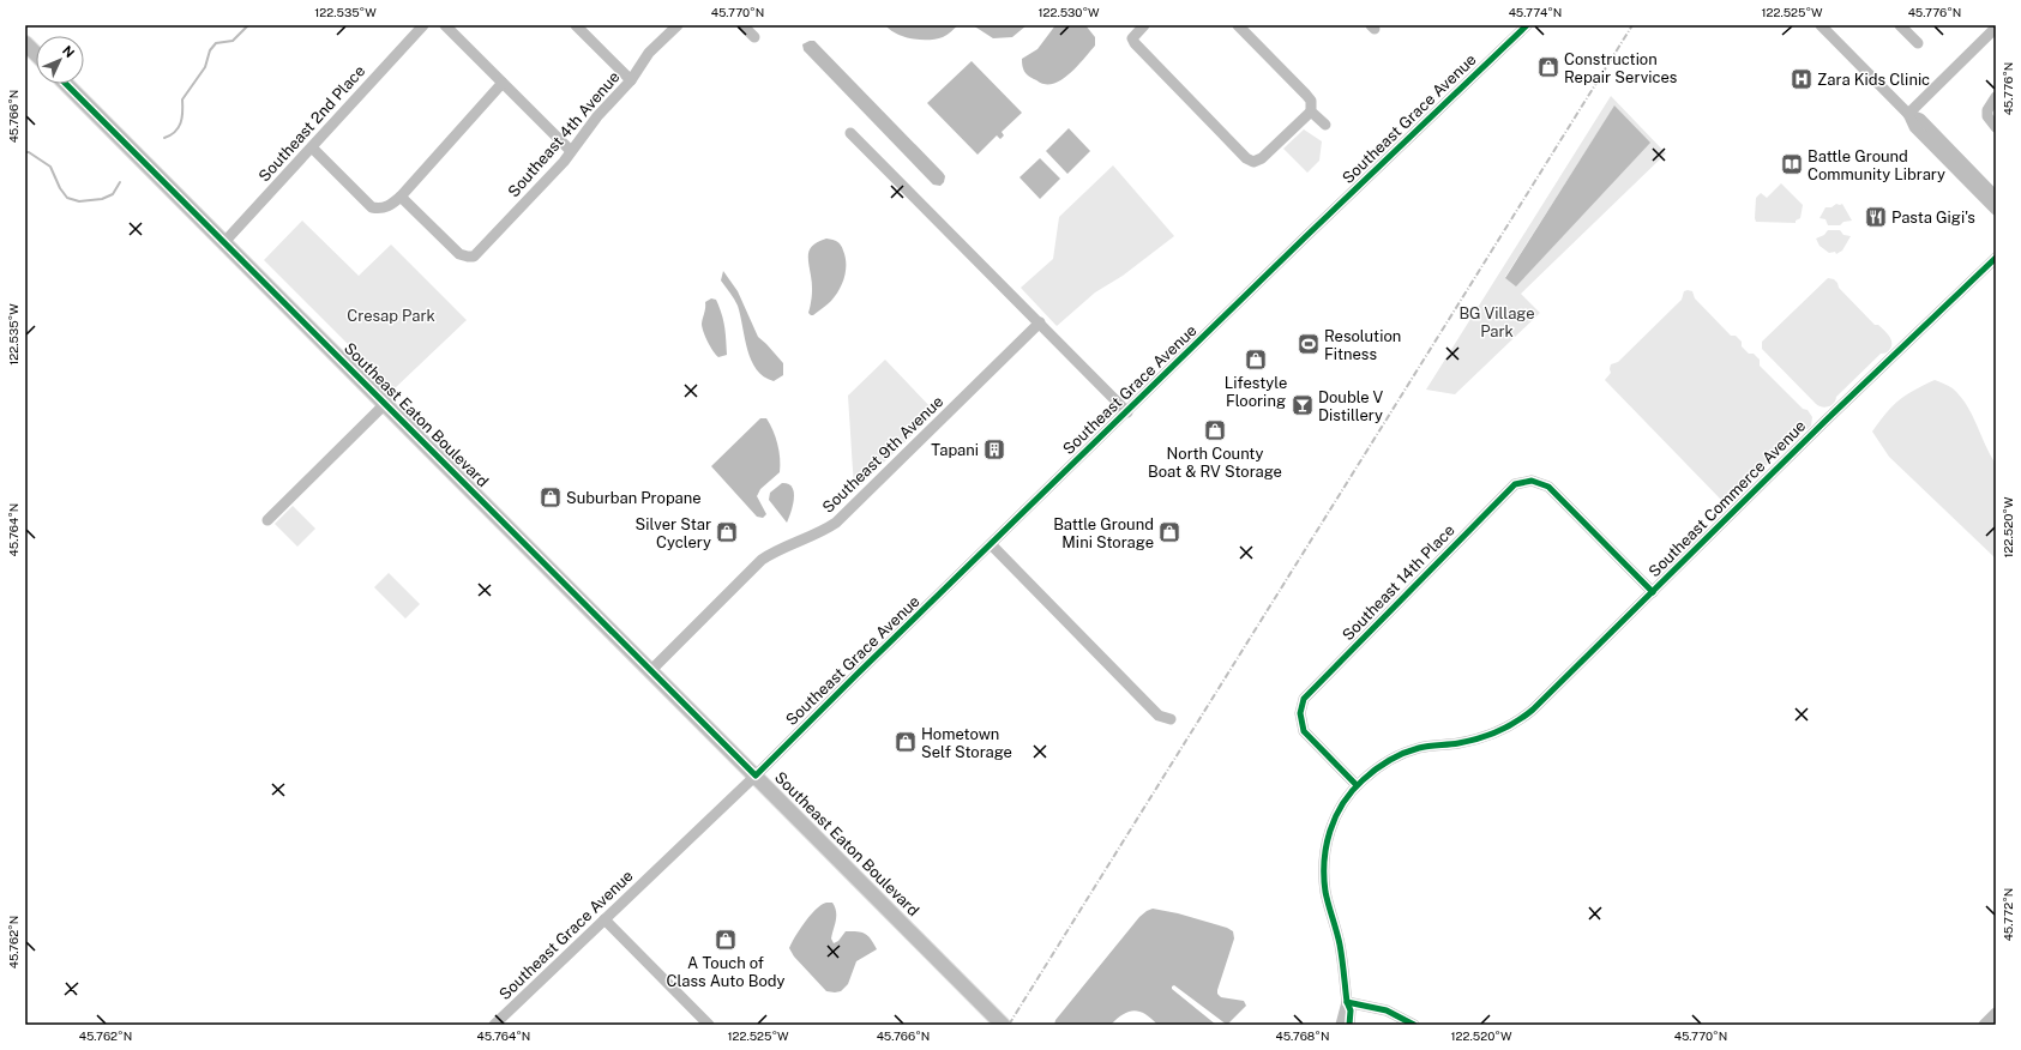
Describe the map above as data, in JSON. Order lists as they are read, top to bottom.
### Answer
{
  "streets": {
    "main road": ["Southeast Eaton Boulevard"],
    "street": [
      "Southeast Grace Avenue",
      "Southeast 2nd Place",
      "Southeast 4th Avenue",
      "Southeast 9th Avenue",
      "Southeast Commerce Avenue",
      "Southeast 14th Place"
    ]
  },
  "crossings": [
    ["Southeast Grace Avenue", "Southeast Eaton Boulevard"],
    ["Southeast 2nd Place", "Southeast Eaton Boulevard"],
    ["Southeast Eaton Boulevard", "Southeast 9th Avenue"],
    ["Southeast Commerce Avenue", "Southeast 14th Place"]
  ],
  "parks": ["BG Village Park", "Cresap Park"],
  "places": {
    "shop": [
      "Construction Repair Services",
      "Lifestyle Flooring",
      "North County Boat & RV Storage",
      "Suburban Propane",
      "Silver Star Cyclery",
      "Battle Ground Mini Storage",
      "Hometown Self Storage",
      "A Touch of Class Auto Body"
    ],
    "hospital": ["Zara Kids Clinic"],
    "library": ["Battle Ground Community Library"],
    "restaurant": ["Pasta Gigi's"],
    "sports": ["Resolution Fitness"],
    "bar": ["Double V Distillery"],
    "building": ["Tapani"]
  },
  "north": "top right",
  "coordinates": [
    "122.535°W",
    "45.770°N",
    "122.530°W",
    "45.774°N",
    "122.525°W",
    "45.776°N",
    "45.766°N",
    "122.520°W",
    "45.764°N",
    "45.772°N",
    "45.762°N",
    "45.768°N"
  ]
}
